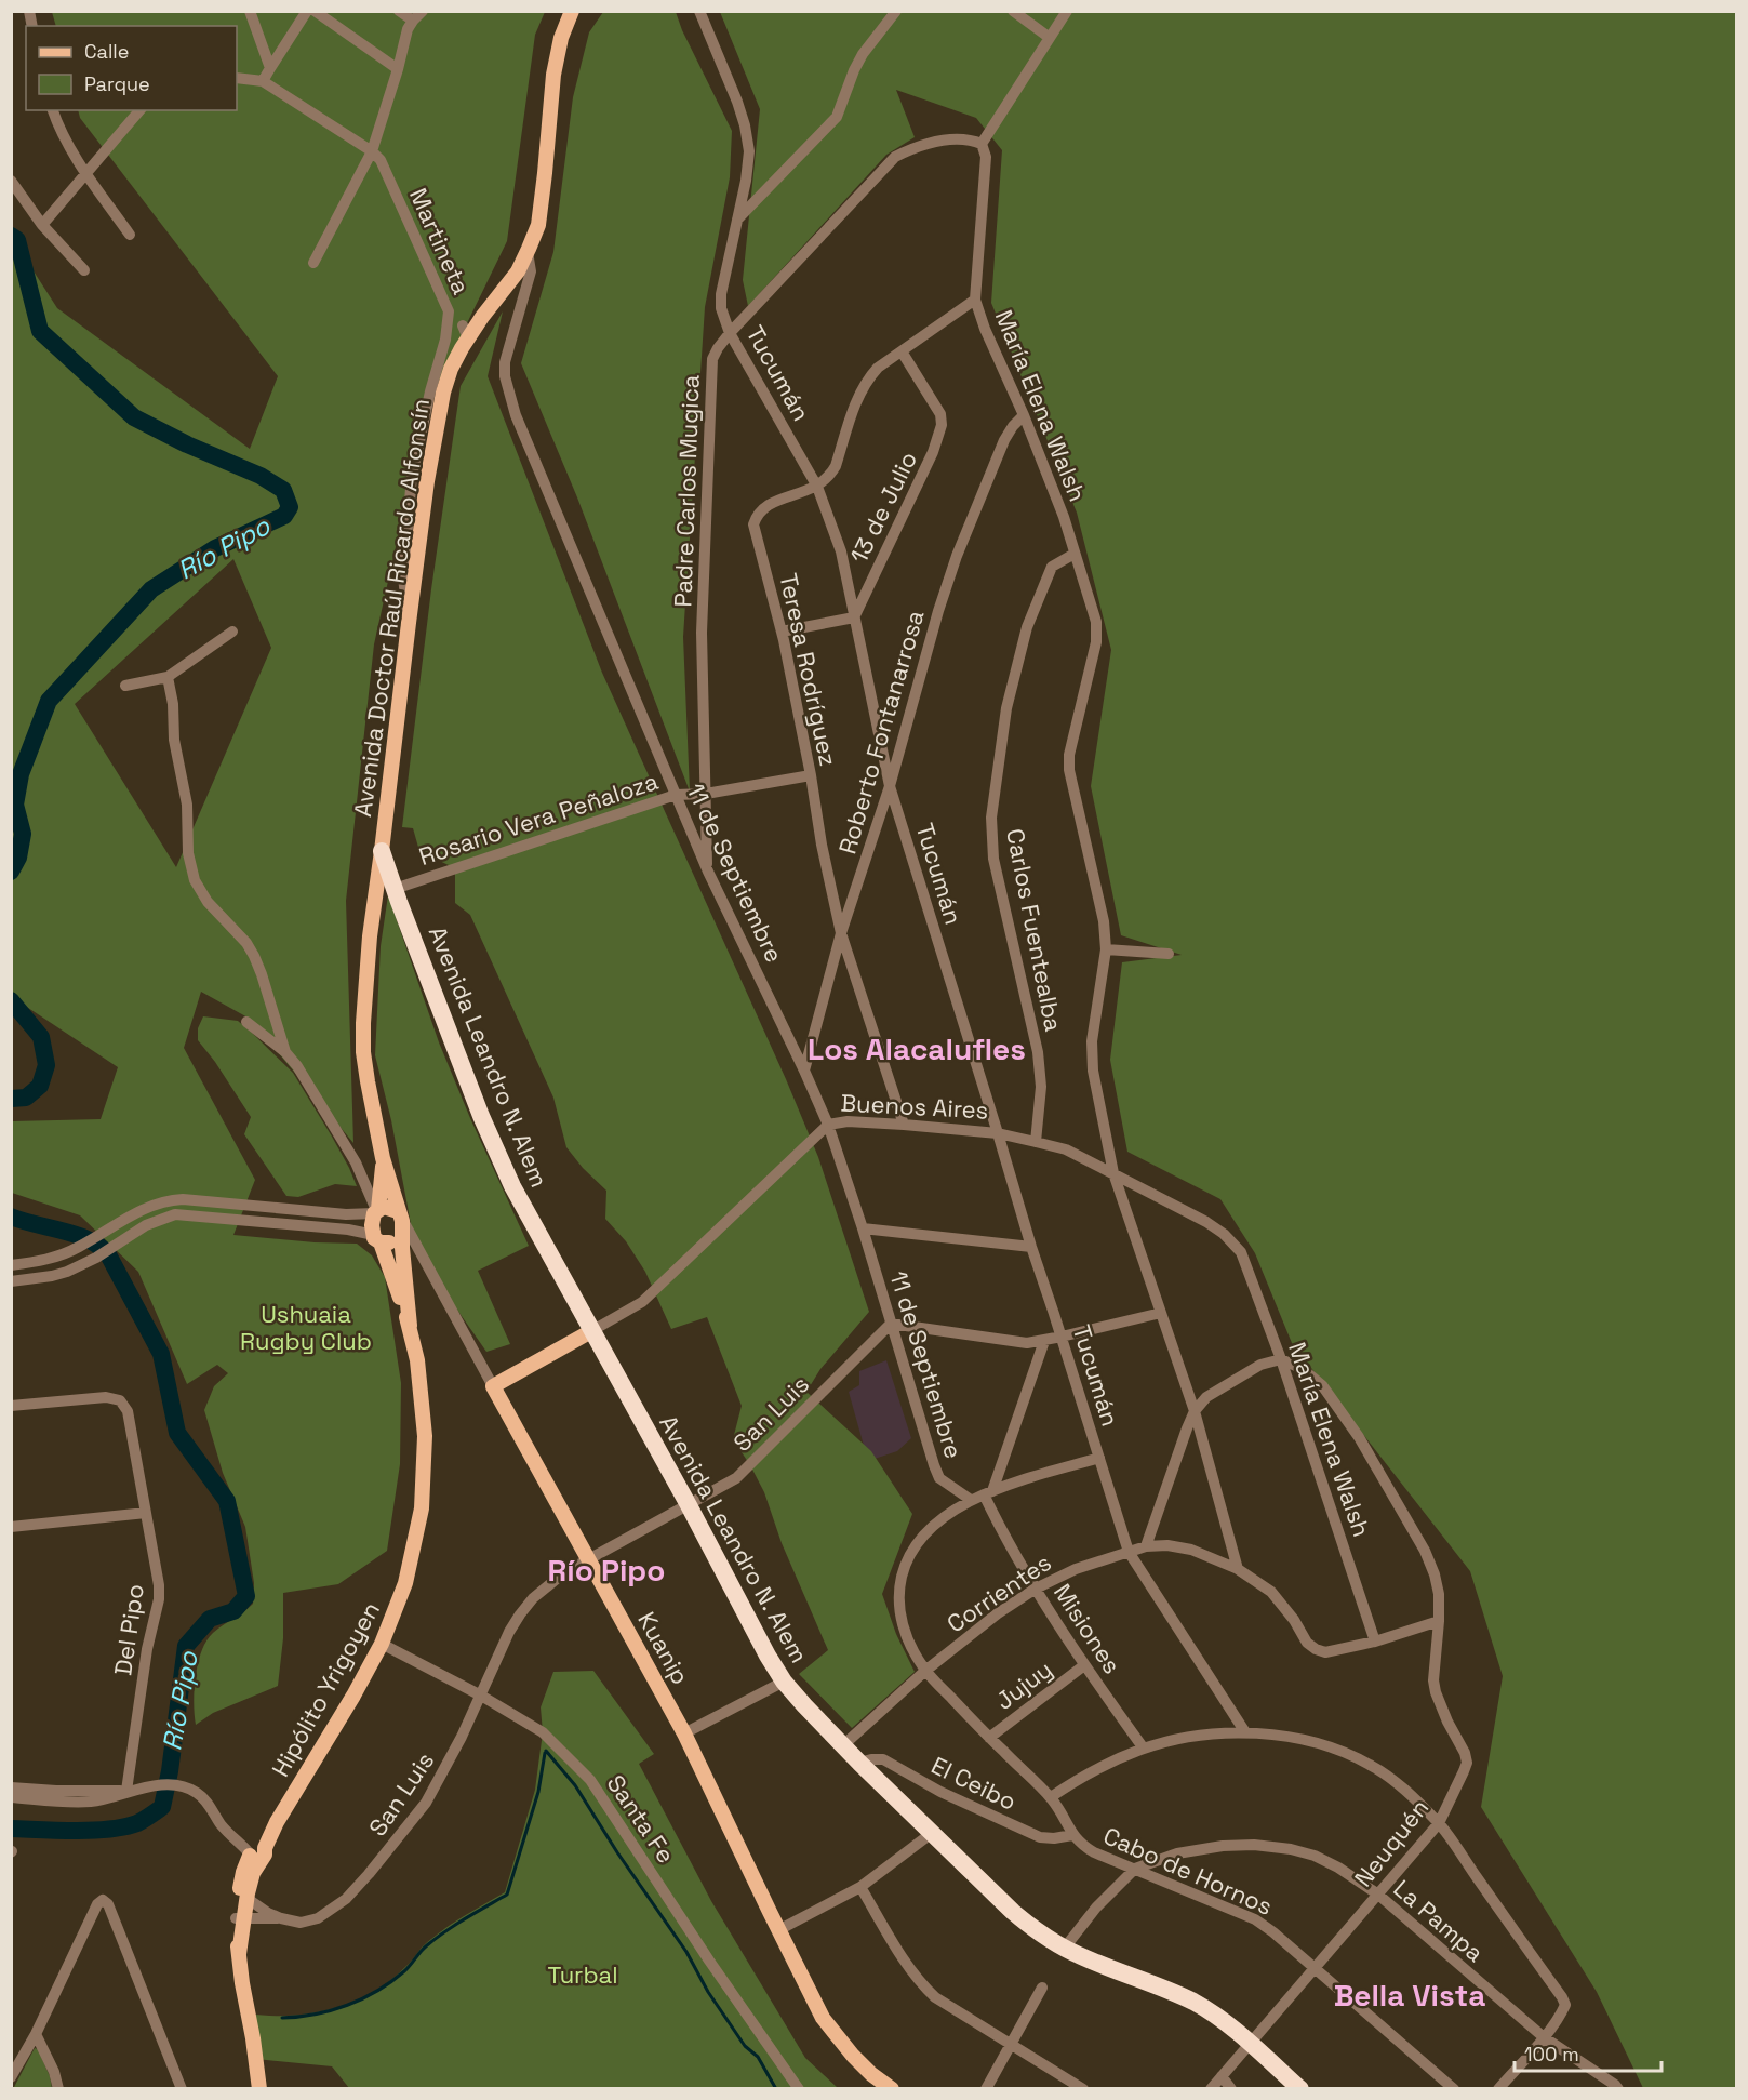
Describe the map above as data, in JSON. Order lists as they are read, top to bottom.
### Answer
{
  "streets": {
    "highway": ["Avenida Leandro N. Alem"],
    "main road": [
      "Avenida Doctor Raúl Ricardo Alfonsín",
      "Buenos Aires",
      "Kuanip",
      "Hipólito Yrigoyen"
    ],
    "street": [
      "Martineta",
      "Tucumán",
      "María Elena Walsh",
      "Padre Carlos Mugica",
      "13 de Julio",
      "Teresa Rodríguez",
      "Roberto Fontanarrosa",
      "Rosario Vera Peñaloza",
      "11 de Septiembre",
      "Carlos Fuentealba",
      "San Luis",
      "Corrientes",
      "Misiones",
      "Del Pipo",
      "Jujuy",
      "El Ceibo",
      "Santa Fe",
      "Neuquén",
      "Cabo de Hornos",
      "La Pampa"
    ]
  },
  "crossings": [
    ["Martineta", "Avenida Doctor Raúl Ricardo Alfonsín"],
    ["Tucumán", "Padre Carlos Mugica"],
    ["Tucumán", "13 de Julio"],
    ["Tucumán", "Teresa Rodríguez"],
    ["Tucumán", "Roberto Fontanarrosa"],
    ["Tucumán", "Buenos Aires"],
    ["Tucumán", "Corrientes"],
    ["Tucumán", "Cabo de Hornos"],
    ["María Elena Walsh", "Padre Carlos Mugica"],
    ["María Elena Walsh", "Roberto Fontanarrosa"],
    ["María Elena Walsh", "Carlos Fuentealba"],
    ["María Elena Walsh", "Buenos Aires"],
    ["María Elena Walsh", "Corrientes"],
    ["María Elena Walsh", "Neuquén"],
    ["Padre Carlos Mugica", "Rosario Vera Peñaloza"],
    ["Padre Carlos Mugica", "11 de Septiembre"],
    ["Avenida Doctor Raúl Ricardo Alfonsín", "11 de Septiembre"],
    ["Avenida Doctor Raúl Ricardo Alfonsín", "Avenida Leandro N. Alem"],
    ["Teresa Rodríguez", "Roberto Fontanarrosa"],
    ["Teresa Rodríguez", "Rosario Vera Peñaloza"],
    ["Teresa Rodríguez", "Buenos Aires"],
    ["Roberto Fontanarrosa", "11 de Septiembre"],
    ["Rosario Vera Peñaloza", "11 de Septiembre"],
    ["Rosario Vera Peñaloza", "Avenida Leandro N. Alem"],
    ["11 de Septiembre", "Buenos Aires"],
    ["11 de Septiembre", "San Luis"],
    ["11 de Septiembre", "Cabo de Hornos"],
    ["Carlos Fuentealba", "Buenos Aires"],
    ["Avenida Leandro N. Alem", "Buenos Aires"],
    ["Avenida Leandro N. Alem", "San Luis"],
    ["Avenida Leandro N. Alem", "Corrientes"],
    ["Avenida Leandro N. Alem", "El Ceibo"],
    ["Avenida Leandro N. Alem", "Neuquén"],
    ["Avenida Leandro N. Alem", "La Pampa"],
    ["Buenos Aires", "Kuanip"],
    ["San Luis", "Kuanip"],
    ["San Luis", "Hipólito Yrigoyen"],
    ["San Luis", "Santa Fe"],
    ["Corrientes", "Misiones"],
    ["Corrientes", "Cabo de Hornos"],
    ["Misiones", "Jujuy"],
    ["Misiones", "Cabo de Hornos"],
    ["Kuanip", "Hipólito Yrigoyen"],
    ["Jujuy", "Cabo de Hornos"],
    ["Hipólito Yrigoyen", "Santa Fe"],
    ["El Ceibo", "Cabo de Hornos"],
    ["Neuquén", "Cabo de Hornos"],
    ["Neuquén", "La Pampa"],
    ["Cabo de Hornos", "La Pampa"]
  ],
  "districts": ["Los Alacalufles", "Río Pipo", "Bella Vista"],
  "water": ["Río Pipo"],
  "parks": ["Ushuaia Rugby Club", "Turbal"],
  "legend": ["Calle", "Parque"],
  "scale_bar": "100 m"
}
